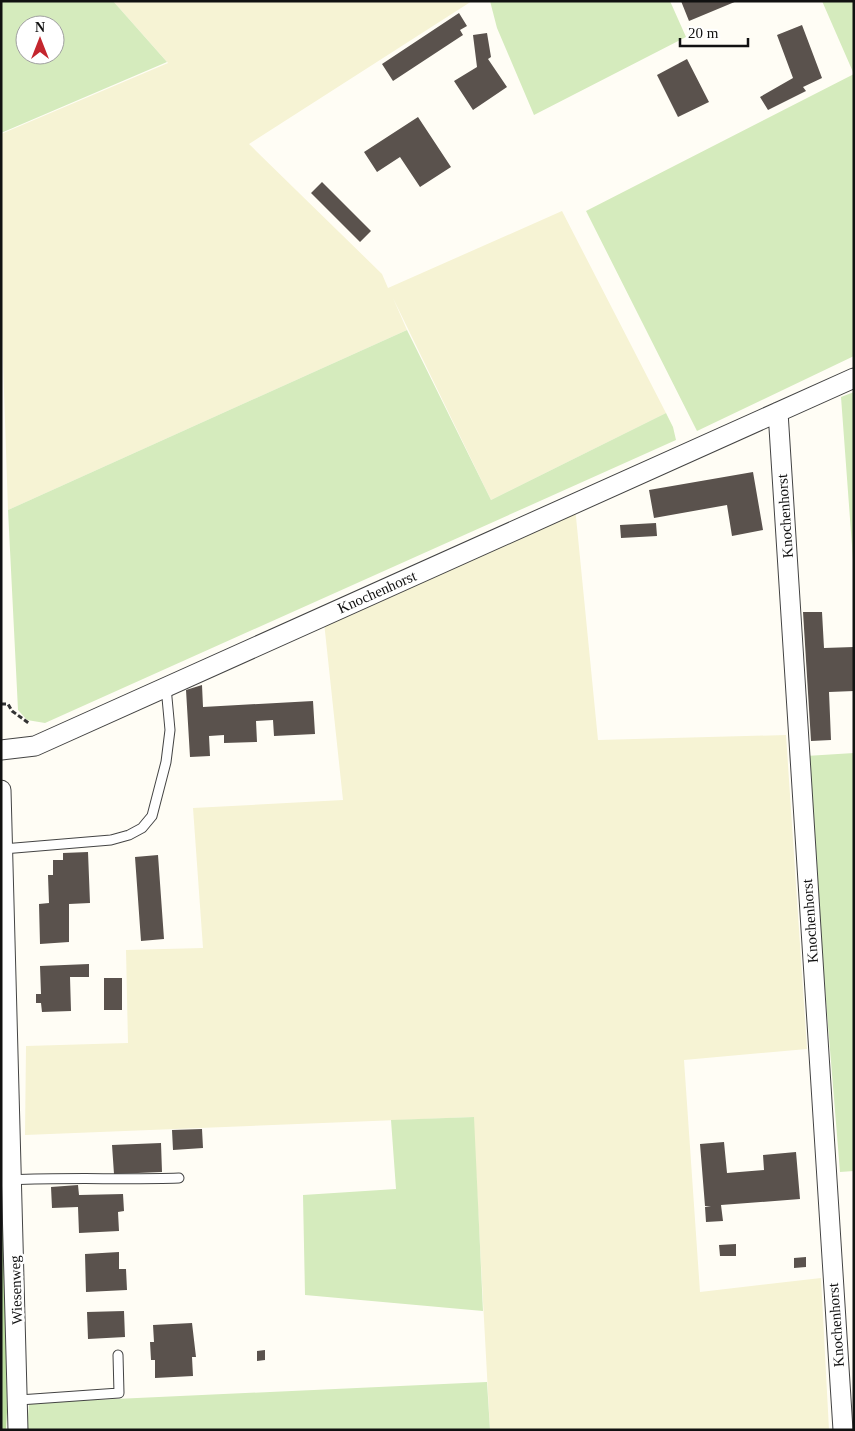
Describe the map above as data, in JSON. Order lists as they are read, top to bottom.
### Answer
{
  "streets": {
    "street": ["Knochenhorst", "Wiesenweg"]
  },
  "scale_bar": "20 m",
  "north": "top"
}
